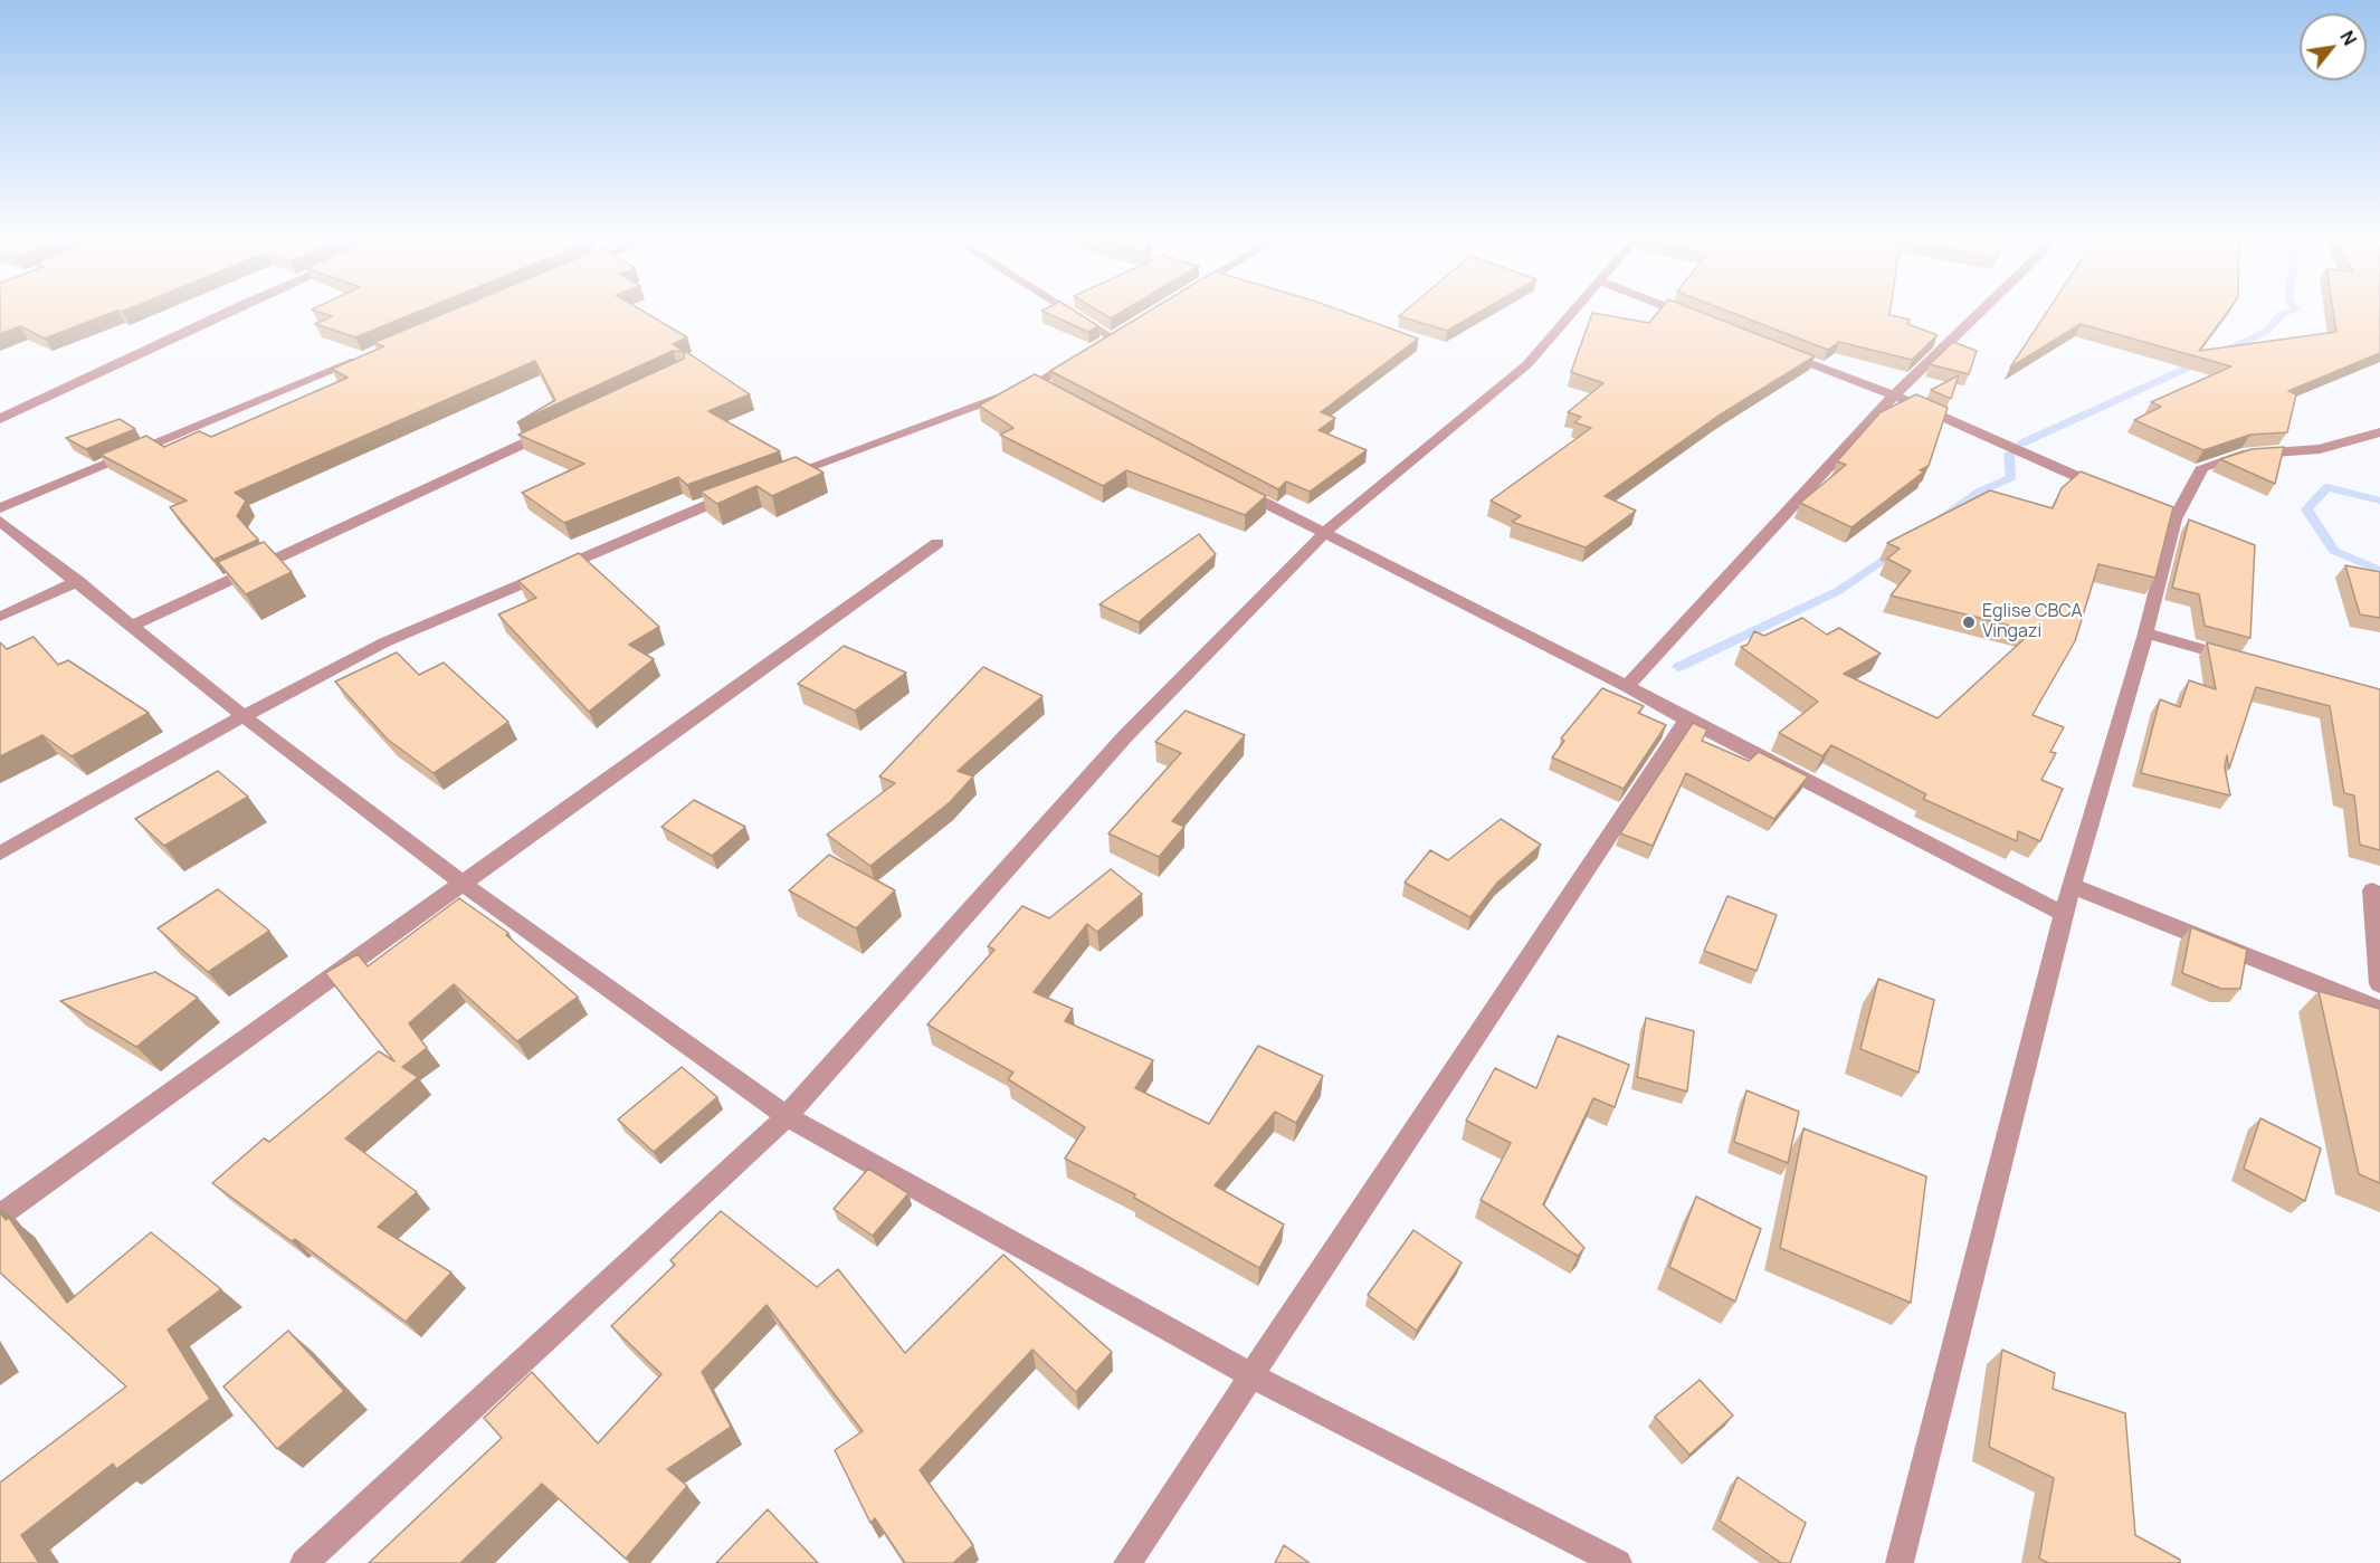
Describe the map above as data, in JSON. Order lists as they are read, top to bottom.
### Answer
{
  "places": ["Eglise CBCA Vingazi"],
  "north": "top right"
}
